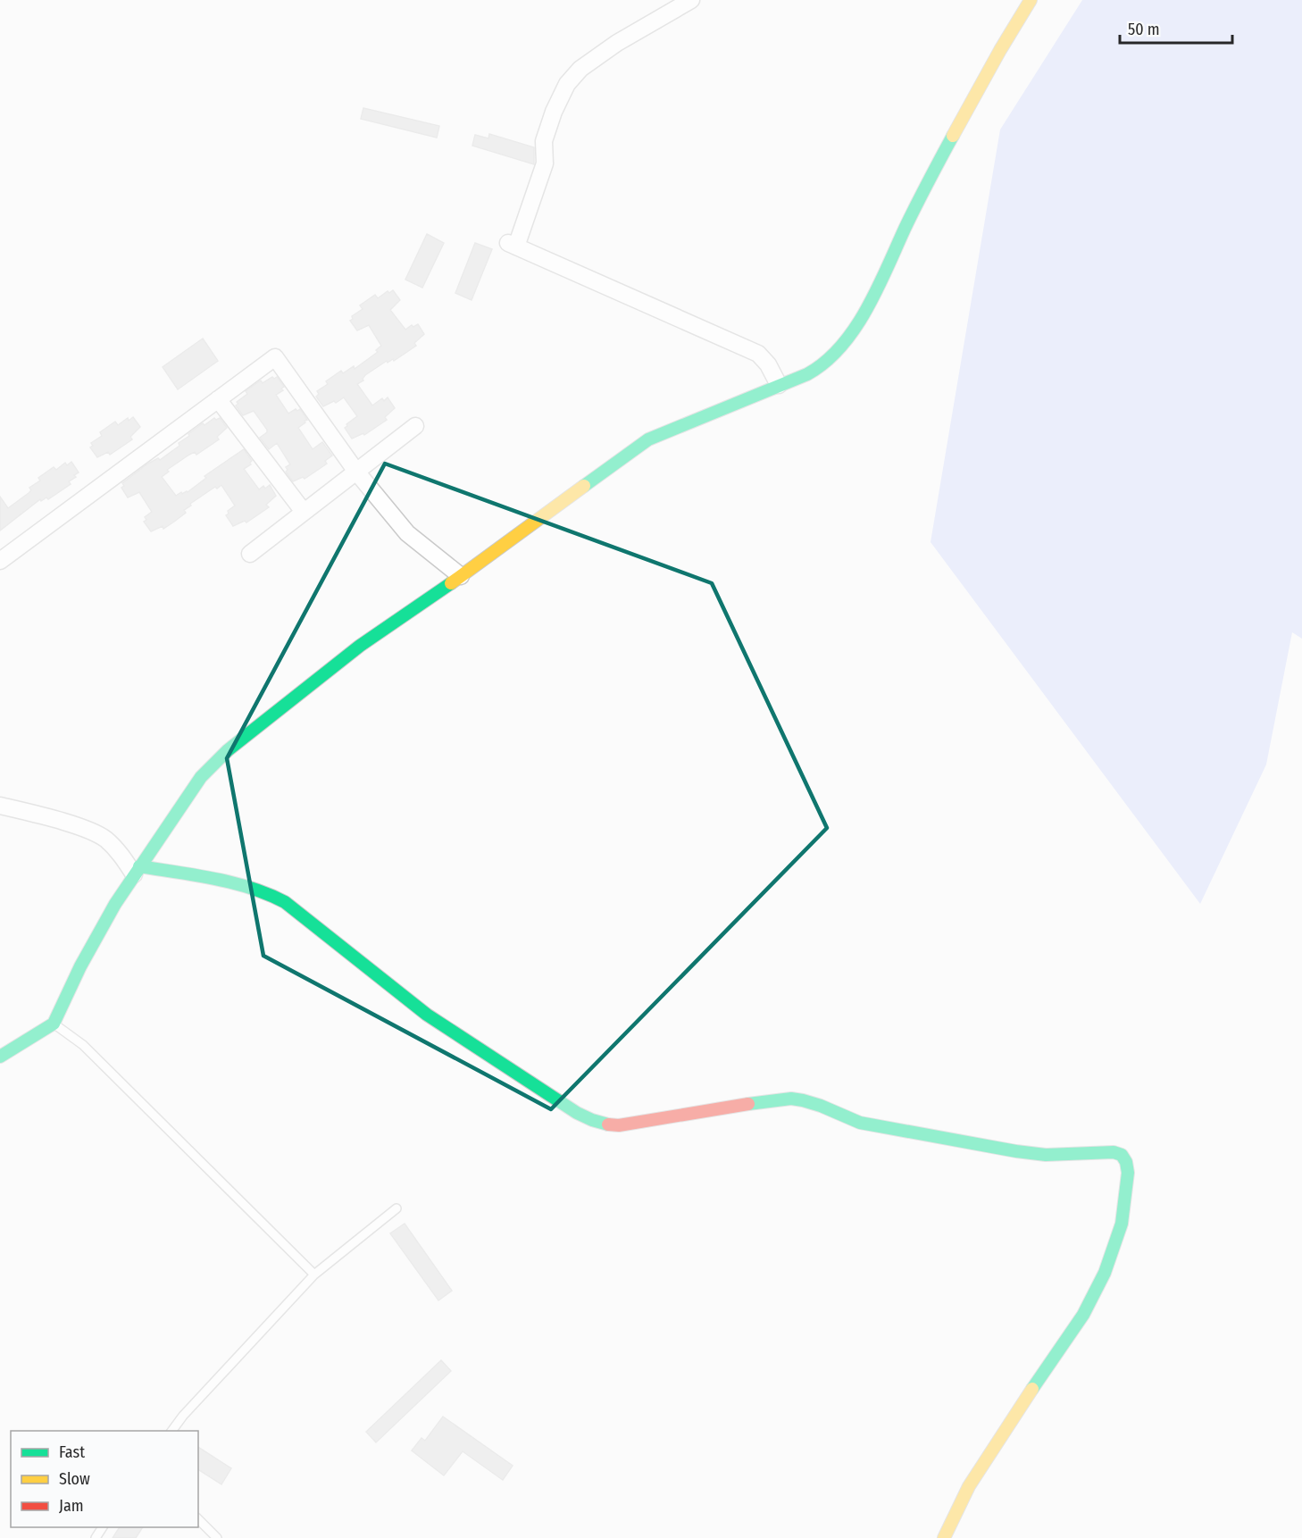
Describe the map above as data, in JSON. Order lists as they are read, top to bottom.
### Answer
{
  "legend": ["Fast", "Slow", "Jam"],
  "scale_bar": "50 m"
}
